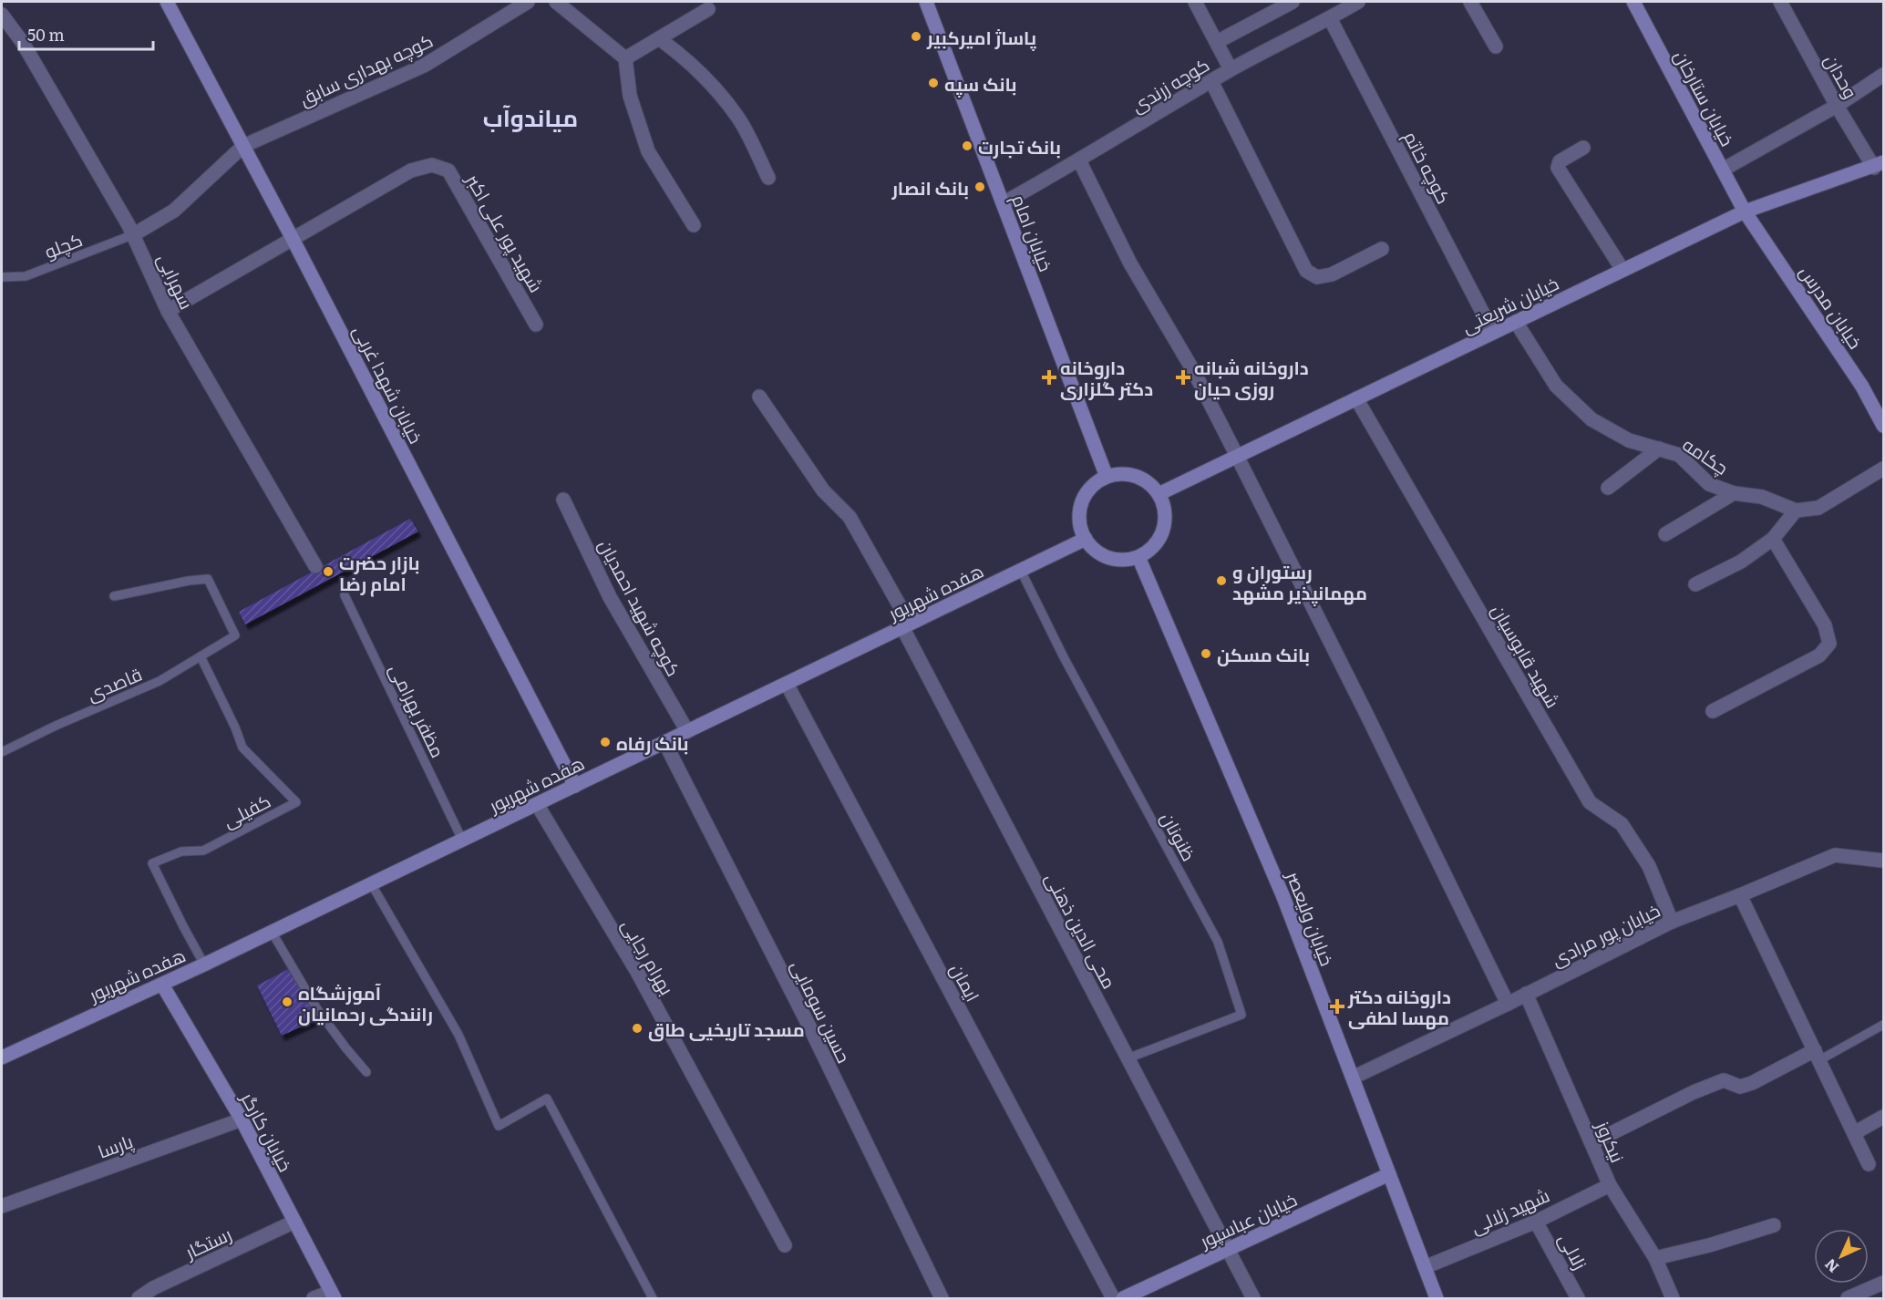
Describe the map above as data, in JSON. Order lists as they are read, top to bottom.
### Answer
{
  "streets": {
    "main road": [
      "خیابان ستارخان",
      "خیابان امام",
      "خیابان شریعتی",
      "خیابان مدرس",
      "خیابان شهدا غربی",
      "هفده شهریور",
      "خیابان ولیعصر",
      "خیابان کارگر",
      "خیابان عباسپور"
    ],
    "street": [
      "کوچه بهداری سابق",
      "وحدان",
      "کوچه زرندی",
      "کوچه خاتم",
      "شهید پور علی اکبر",
      "سهرابی",
      "چکامه",
      "کوچه شهید احمدیان",
      "شهید قابوسیان",
      "محی الدین ذهنی",
      "خیابان پور مرادی",
      "بهرام رجایی",
      "ایمان",
      "حسین سومایی",
      "نیکروز",
      "پارسا",
      "شهید زلالی",
      "رستگار",
      "زلالی"
    ],
    "lane": [
      "کچلو",
      "قاصدی",
      "مظفر بهرامی",
      "کفیلی",
      "ظنونان"
    ]
  },
  "crossings": [
    ["کوچه بهداری سابق", "کچلو"],
    ["کوچه بهداری سابق", "سهرابی"],
    ["کوچه بهداری سابق", "خیابان شهدا غربی"],
    ["وحدان", "خیابان شریعتی"],
    ["کوچه زرندی", "کوچه خاتم"],
    ["کوچه زرندی", "خیابان امام"],
    ["خیابان ستارخان", "خیابان شریعتی"],
    ["خیابان ستارخان", "خیابان مدرس"],
    ["کوچه خاتم", "خیابان شریعتی"],
    ["شهید پور علی اکبر", "سهرابی"],
    ["شهید پور علی اکبر", "خیابان شهدا غربی"],
    ["خیابان امام", "خیابان شریعتی"],
    ["خیابان امام", "هفده شهریور"],
    ["خیابان امام", "خیابان ولیعصر"],
    ["کچلو", "سهرابی"],
    ["خیابان شریعتی", "خیابان مدرس"],
    ["خیابان شریعتی", "چکامه"],
    ["خیابان شریعتی", "هفده شهریور"],
    ["خیابان شریعتی", "شهید قابوسیان"],
    ["خیابان شریعتی", "خیابان ولیعصر"],
    ["خیابان شهدا غربی", "هفده شهریور"],
    ["هفده شهریور", "کوچه شهید احمدیان"],
    ["هفده شهریور", "مظفر بهرامی"],
    ["هفده شهریور", "کفیلی"],
    ["هفده شهریور", "ظنونان"],
    ["هفده شهریور", "خیابان ولیعصر"],
    ["هفده شهریور", "محی الدین ذهنی"],
    ["هفده شهریور", "بهرام رجایی"],
    ["هفده شهریور", "ایمان"],
    ["هفده شهریور", "حسین سومایی"],
    ["هفده شهریور", "خیابان کارگر"],
    ["شهید قابوسیان", "خیابان پور مرادی"],
    ["قاصدی", "کفیلی"],
    ["ظنونان", "محی الدین ذهنی"],
    ["خیابان ولیعصر", "خیابان پور مرادی"],
    ["خیابان ولیعصر", "شهید زلالی"],
    ["خیابان ولیعصر", "خیابان عباسپور"],
    ["محی الدین ذهنی", "خیابان عباسپور"],
    ["خیابان پور مرادی", "نیکروز"],
    ["خیابان کارگر", "پارسا"],
    ["خیابان کارگر", "رستگار"],
    ["نیکروز", "شهید زلالی"],
    ["شهید زلالی", "زلالی"]
  ],
  "districts": ["میاندوآب"],
  "places": {
    "other": [
      "پاساژ امیرکبیر",
      "بانک سپه",
      "بانک تجارت",
      "بانک انصار",
      "بازار حضرت امام رضا",
      "رستوران و مهمانپذیر مشهد",
      "بانک مسکن",
      "بانک رفاه",
      "آموزشگاه رانندگی رحمانیان",
      "مسجد تاریخیی طاق"
    ],
    "health": ["داروخانه دکتر گلزاری", "داروخانه شبانه روزی حیان", "داروخانه دکتر مهسا لطفی"]
  },
  "scale_bar": "50 m",
  "north": "bottom left"
}
